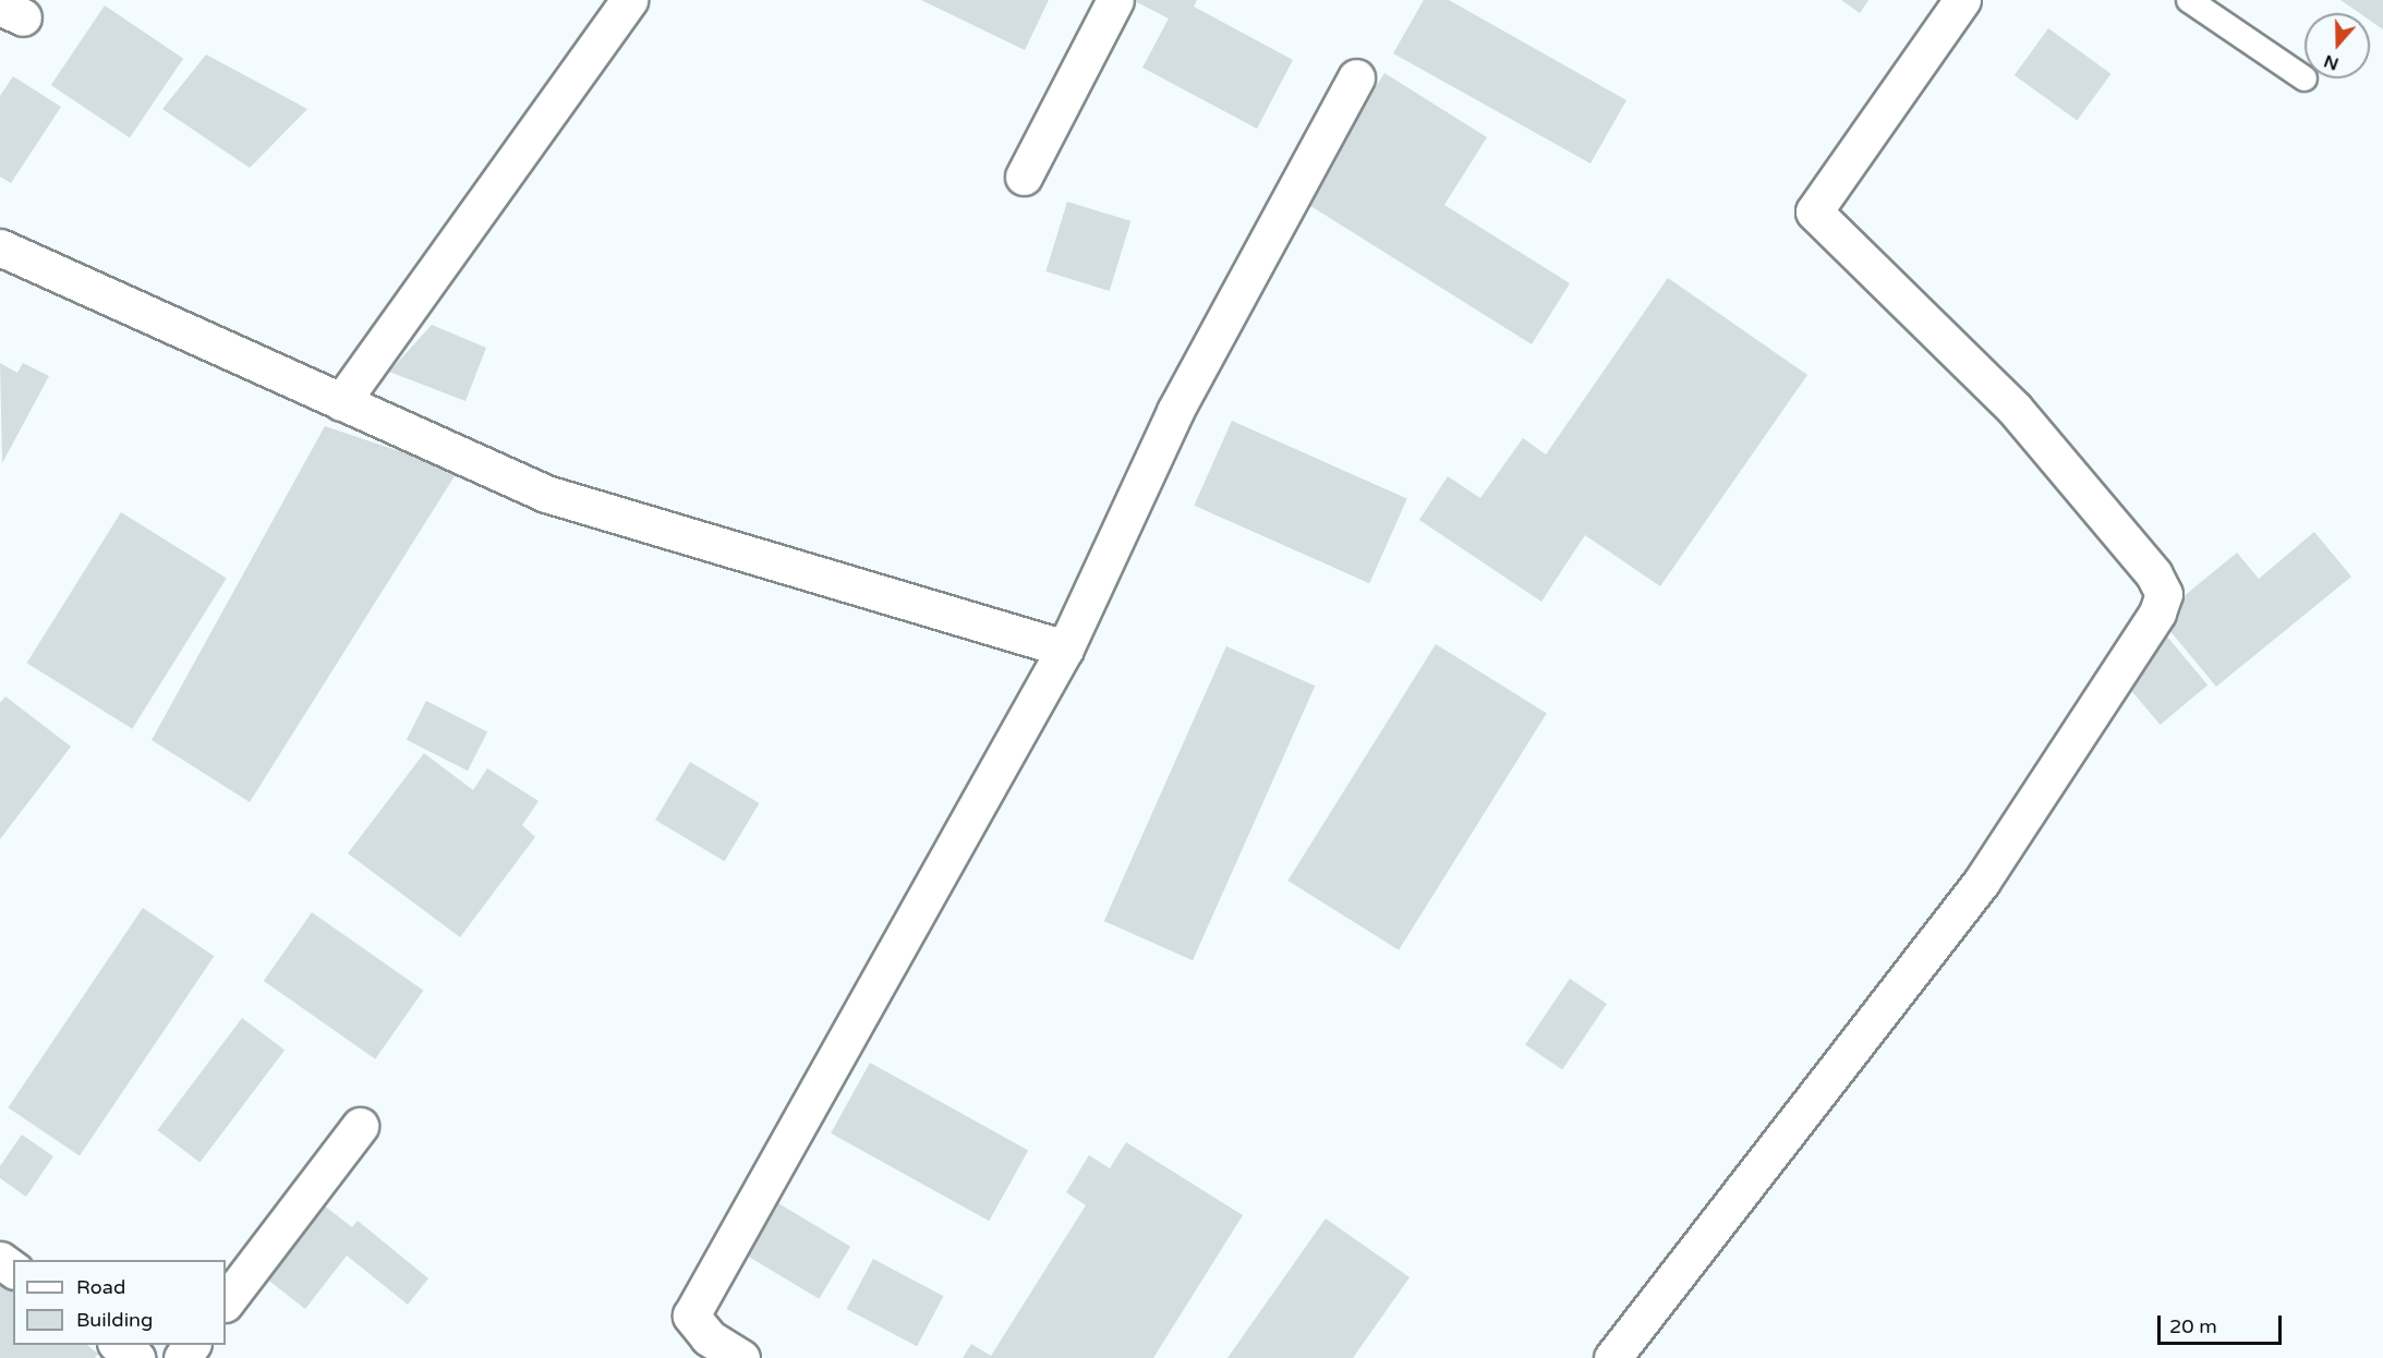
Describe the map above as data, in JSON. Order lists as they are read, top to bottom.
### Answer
{
  "legend": ["Road", "Building"],
  "scale_bar": "20 m",
  "north": "bottom"
}
